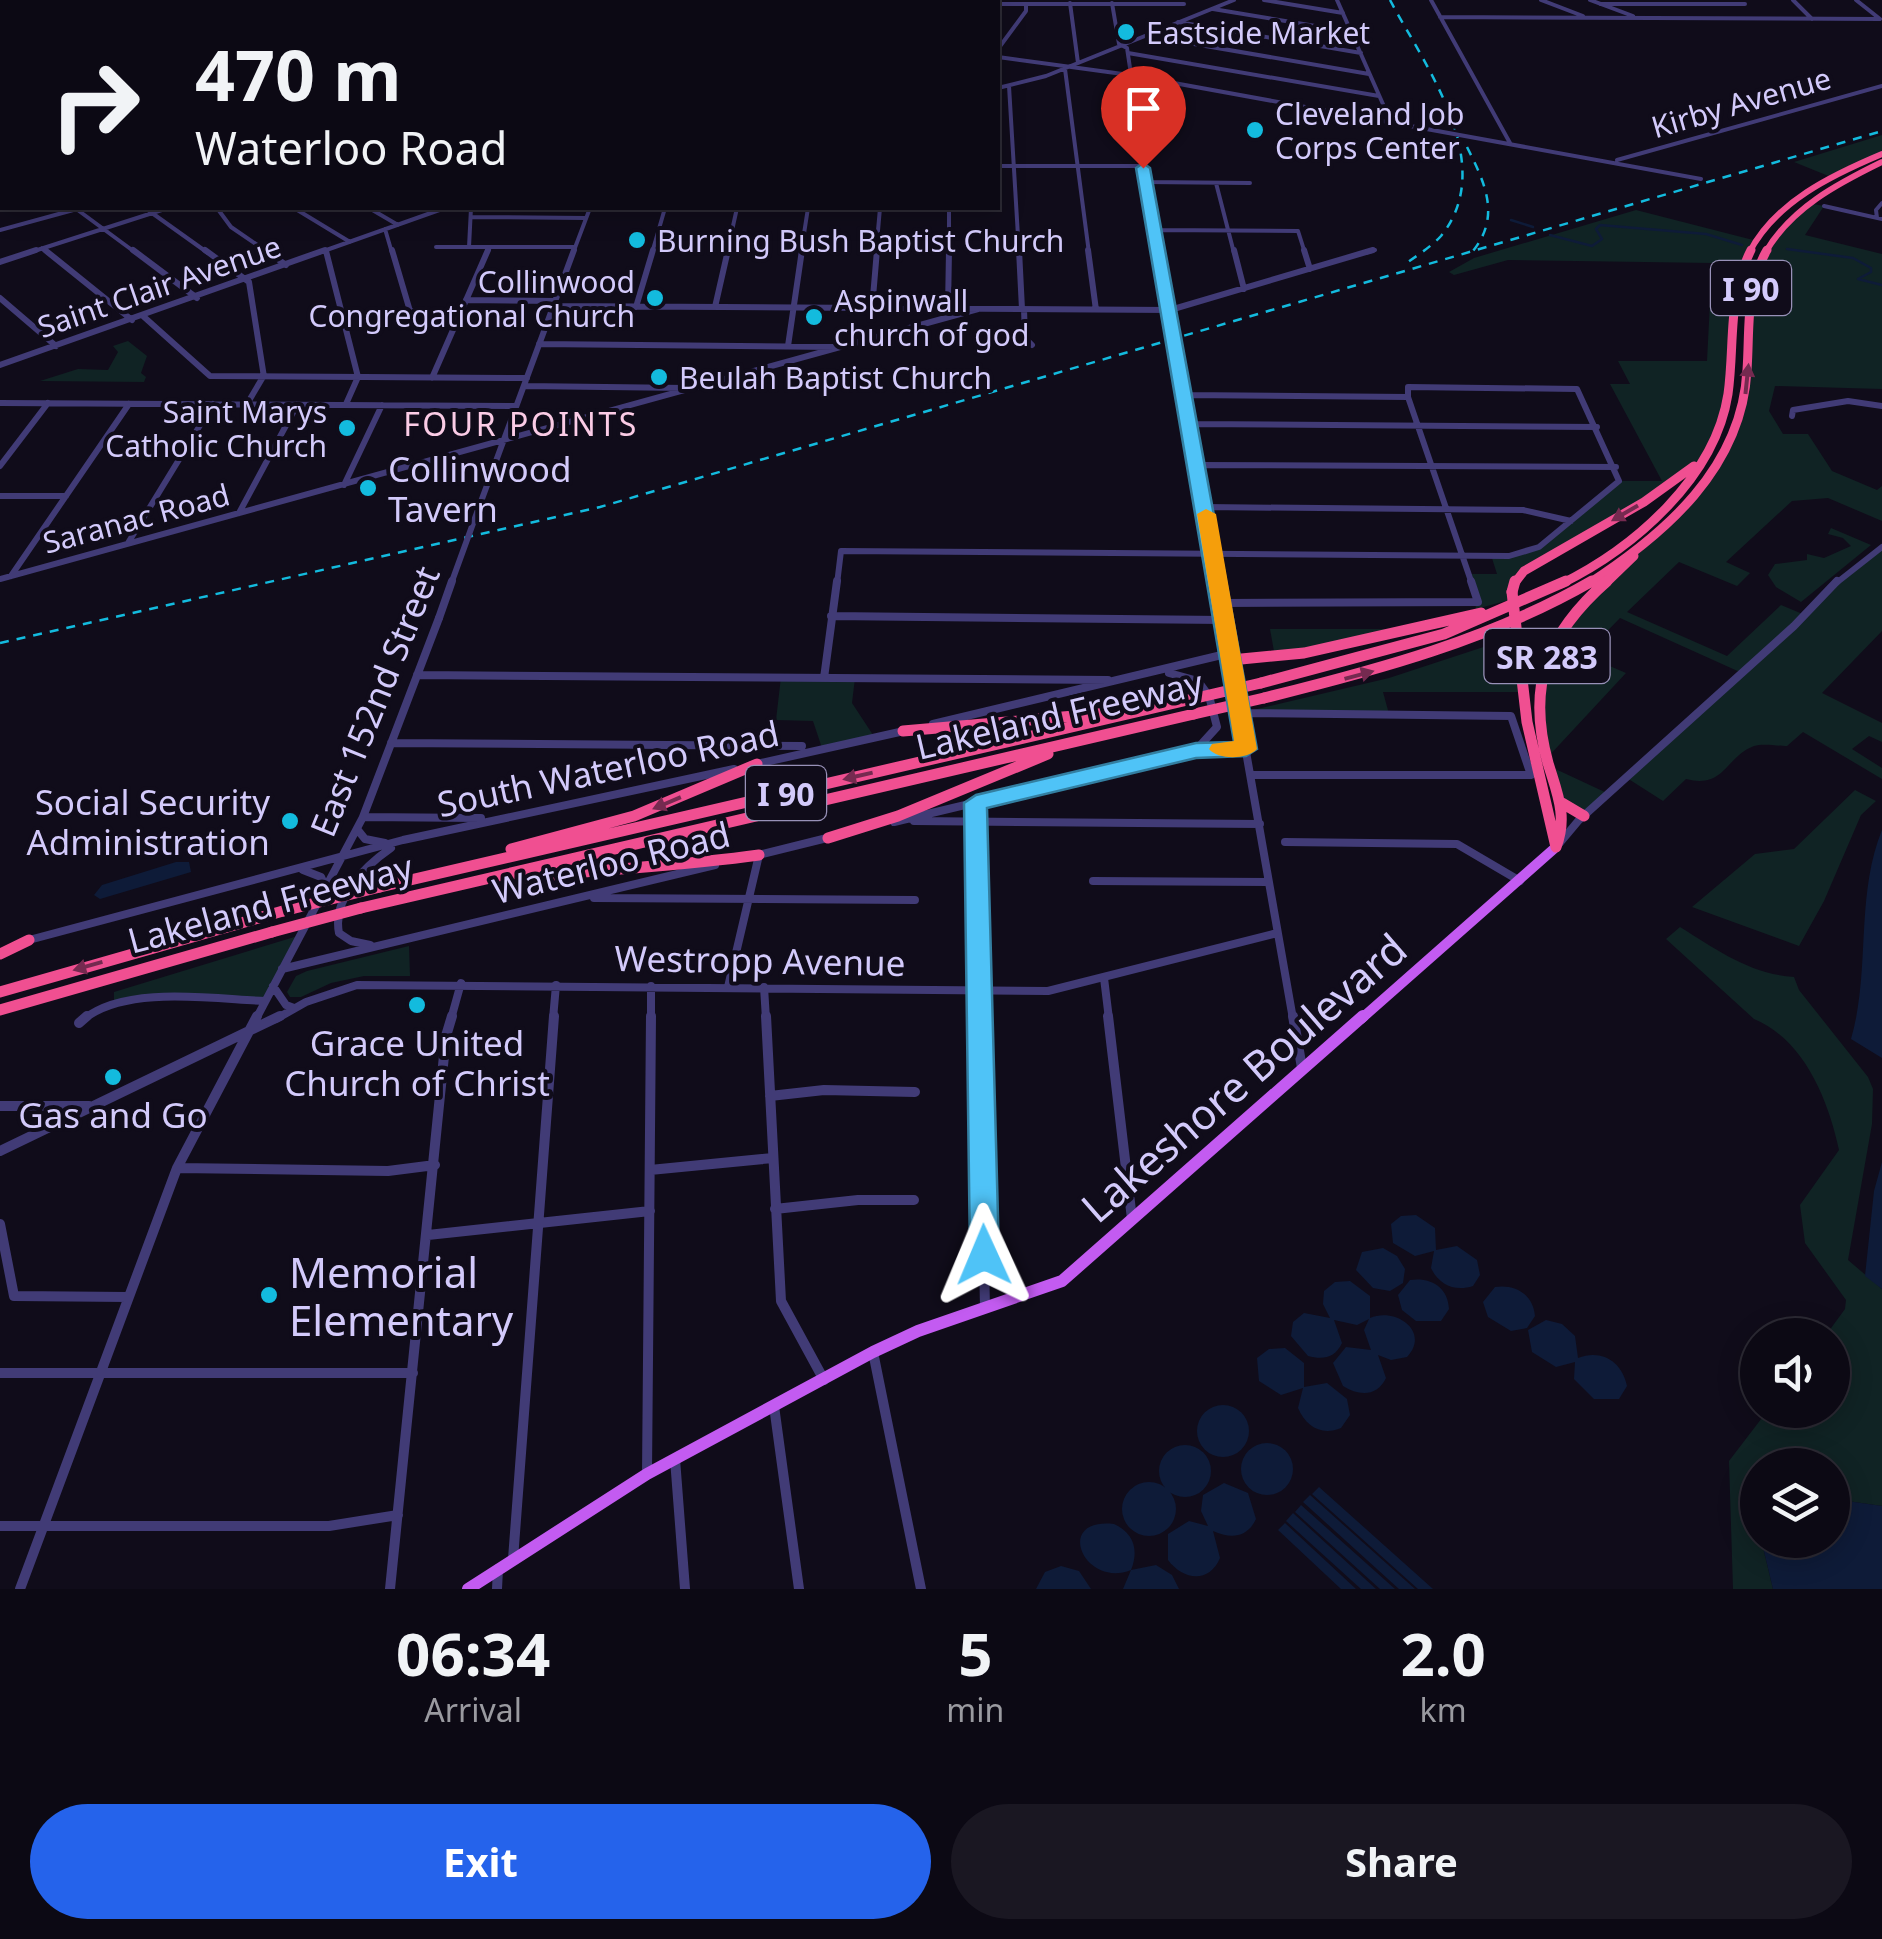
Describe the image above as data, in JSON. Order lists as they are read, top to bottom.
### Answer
{
  "streets": {
    "highway": ["I 90", "SR 283", "Lakeland Freeway"],
    "main road": ["Lakeshore Boulevard"],
    "street": [
      "Kirby Avenue",
      "Saint Clair Avenue",
      "Saranac Road",
      "East 152nd Street",
      "South Waterloo Road",
      "Waterloo Road",
      "Westropp Avenue"
    ]
  },
  "crossings": [
    ["Saranac Road", "East 152nd Street"],
    ["SR 283", "Lakeland Freeway"],
    ["SR 283", "Lakeshore Boulevard"],
    ["East 152nd Street", "South Waterloo Road"],
    ["East 152nd Street", "Waterloo Road"],
    ["East 152nd Street", "Westropp Avenue"]
  ],
  "districts": ["FOUR POINTS"],
  "places": [
    "Eastside Market",
    "Cleveland Job Corps Center",
    "Burning Bush Baptist Church",
    "Collinwood Congregational Church",
    "Aspinwall church of god",
    "Beulah Baptist Church",
    "Saint Marys Catholic Church",
    "Collinwood Tavern",
    "Social Security Administration",
    "Grace United Church of Christ",
    "Gas and Go",
    "Memorial Elementary"
  ],
  "page": {
    "turn": ["470 m", "Waterloo Road"],
    "eta": [
      "06:34",
      "Arrival",
      "5",
      "min",
      "2.0",
      "km"
    ],
    "buttons": ["Exit", "Share"]
  }
}
